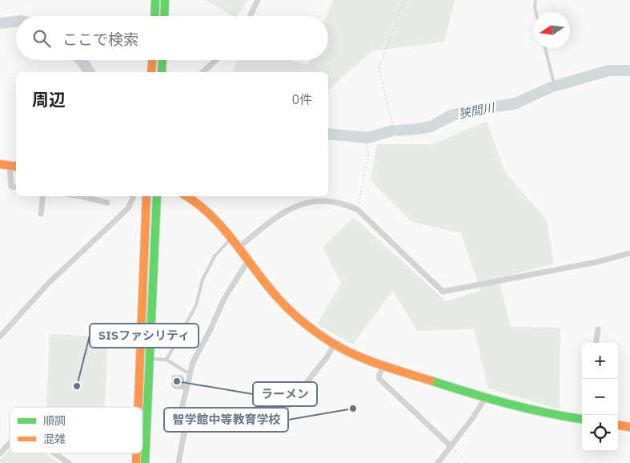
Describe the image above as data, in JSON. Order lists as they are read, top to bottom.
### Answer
{
  "water": ["狭間川"],
  "places": ["ラーメン", "SISファシリティ", "智学館中等教育学校"],
  "legend": ["順調", "混雑"],
  "north": "left",
  "page": {
    "search": "ここで検索",
    "heading": ["周辺", "0件"],
    "map_buttons": ["+", "−"]
  }
}
